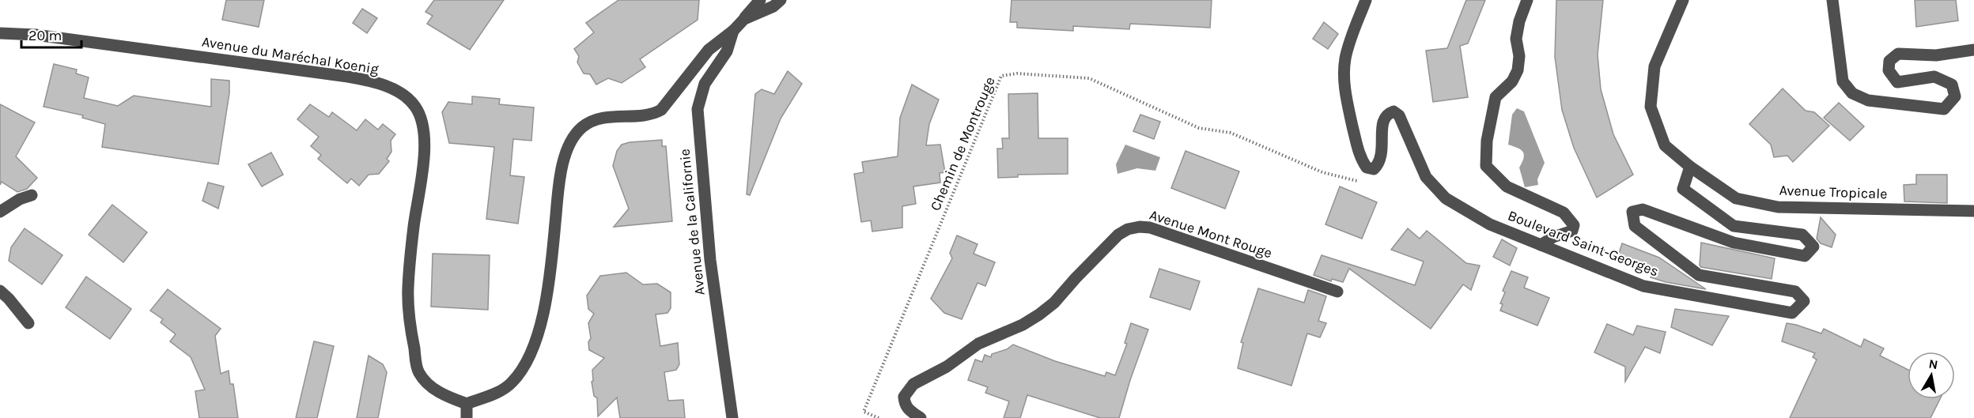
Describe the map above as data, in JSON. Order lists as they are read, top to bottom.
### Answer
{
  "streets": {
    "street": [
      "Avenue du Maréchal Koenig",
      "Avenue Tropicale",
      "Avenue de la Californie",
      "Avenue Mont Rouge",
      "Boulevard Saint-Georges"
    ],
    "path": ["Chemin de Montrouge"]
  },
  "crossings": [
    ["Chemin de Montrouge", "Boulevard Saint-Georges"],
    ["Avenue Tropicale", "Boulevard Saint-Georges"]
  ],
  "scale_bar": "20 m",
  "north": "top"
}
